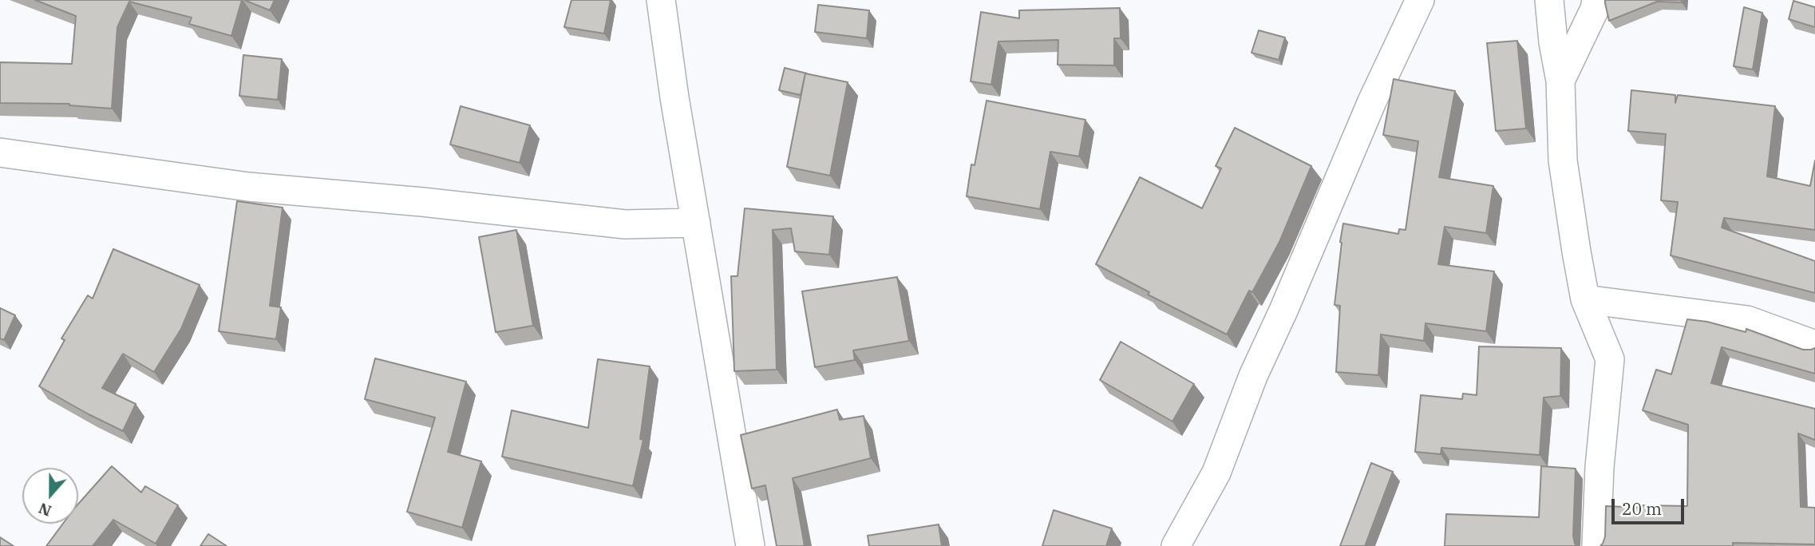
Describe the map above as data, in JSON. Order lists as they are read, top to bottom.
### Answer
{
  "scale_bar": "20 m",
  "north": "bottom"
}
